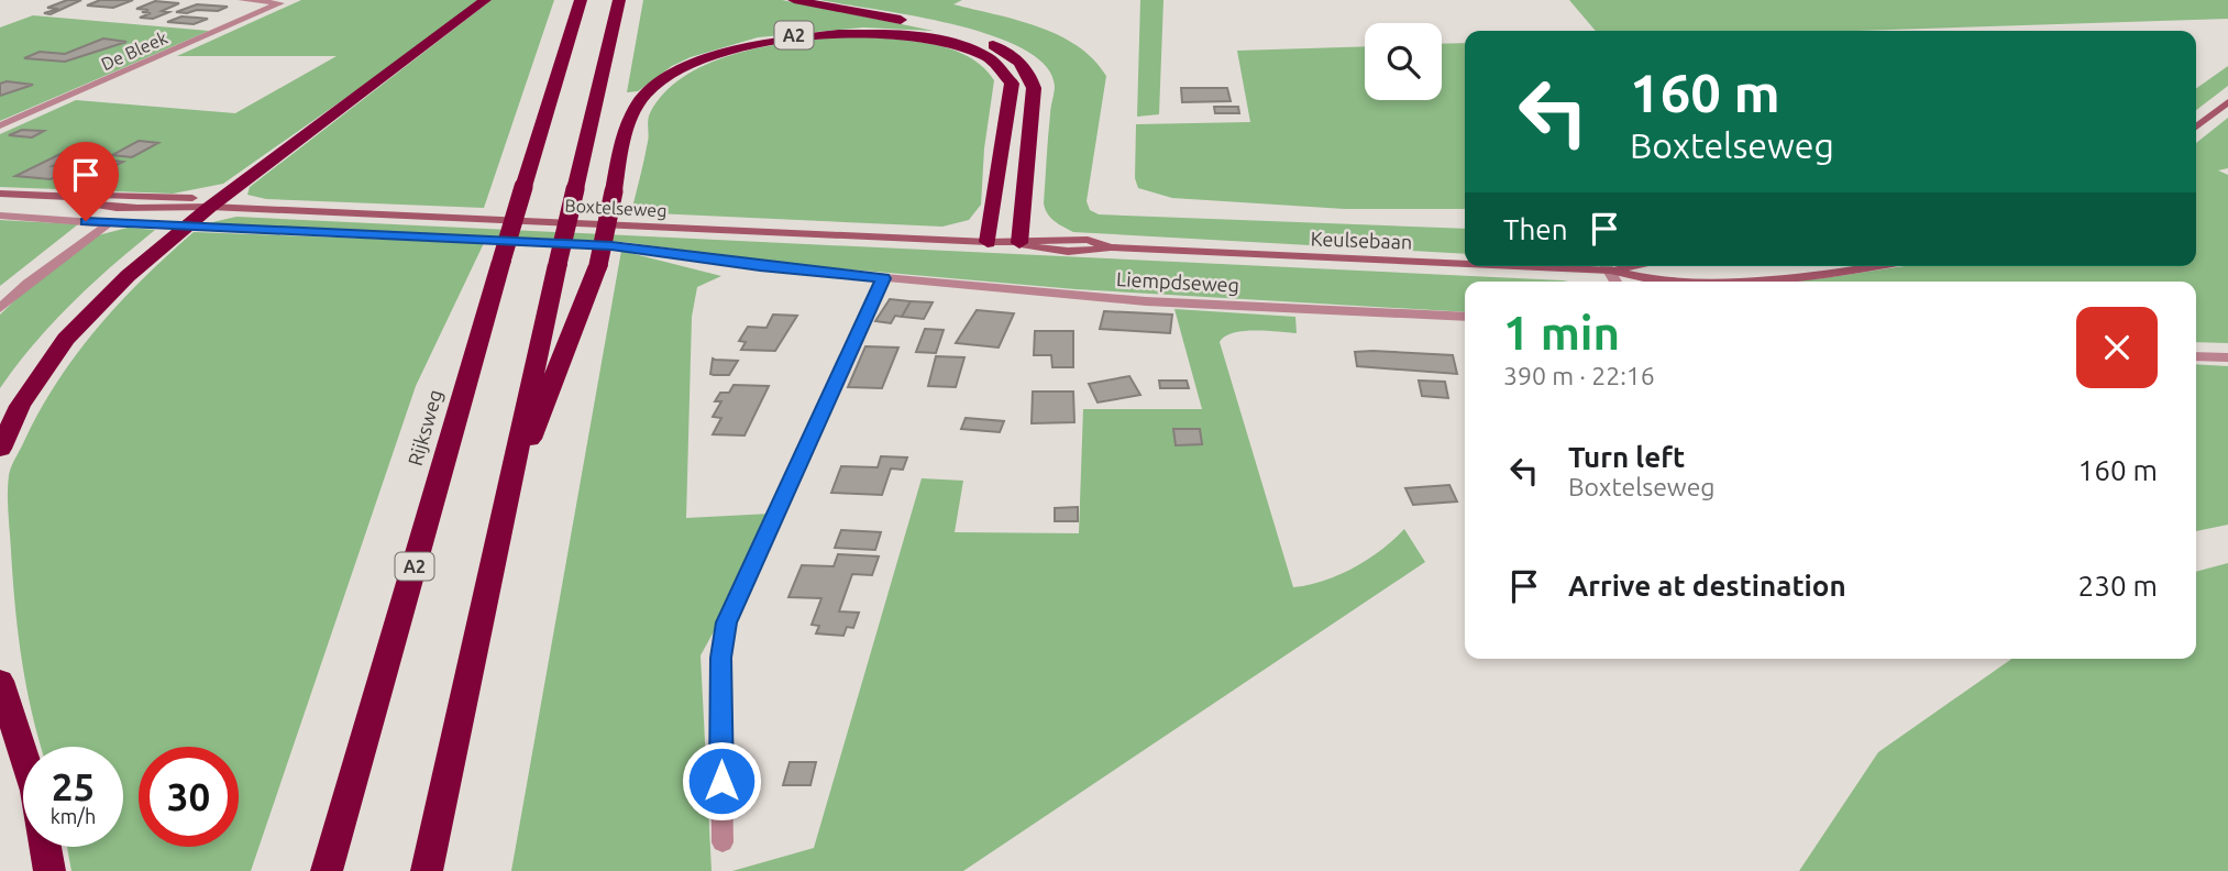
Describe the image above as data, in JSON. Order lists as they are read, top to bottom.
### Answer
{
  "streets": {
    "highway": ["A2", "Rijksweg"],
    "main road": ["Boxtelseweg", "Keulsebaan"],
    "street": ["De Bleek", "Liempdseweg"]
  },
  "crossings": [
    ["A2", "Boxtelseweg"],
    ["Boxtelseweg", "Keulsebaan"],
    ["Boxtelseweg", "Liempdseweg"]
  ],
  "page": {
    "turn": ["160 m", "Boxtelseweg"],
    "then": "Then",
    "heading": ["1 min", "390 m · 22:16"],
    "list": [
      {
        "name": "Turn left",
        "note": "Boxtelseweg",
        "value": "160 m"
      },
      {
        "name": "Arrive at destination",
        "value": "230 m"
      }
    ],
    "speed": "25 km/h",
    "limit": "30"
  }
}
